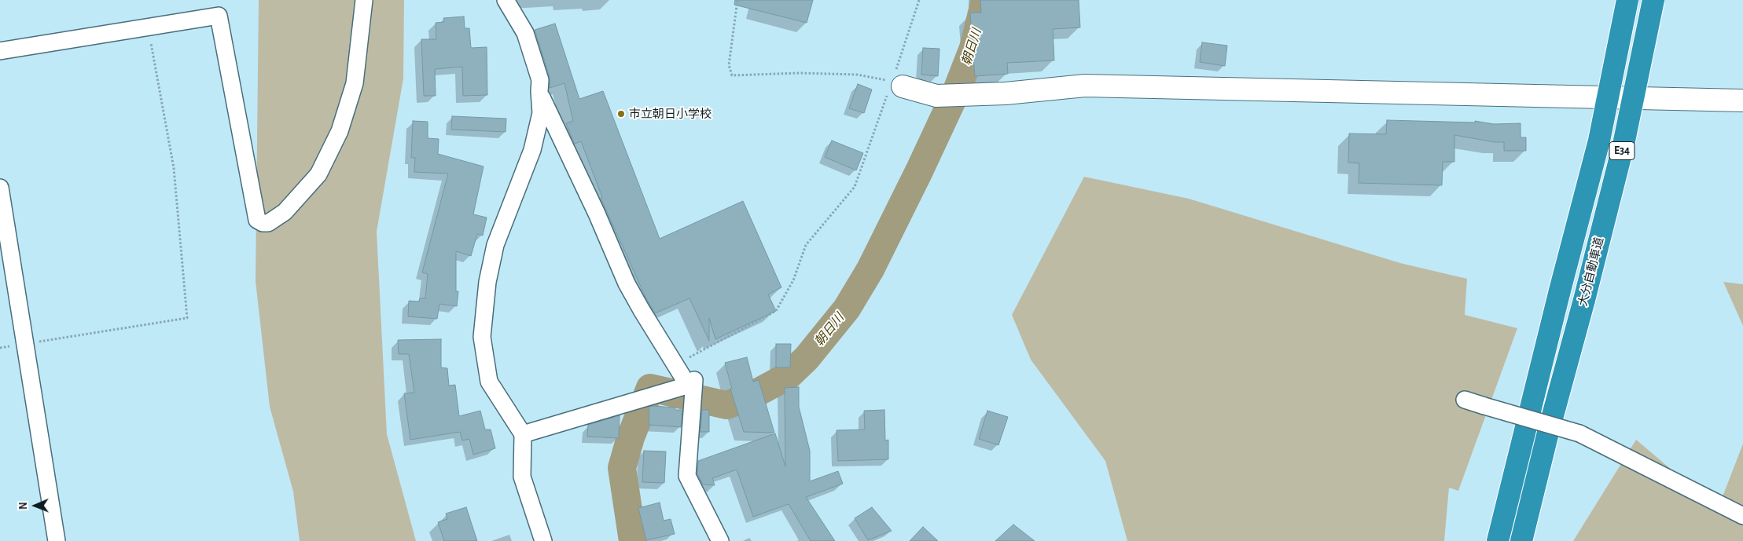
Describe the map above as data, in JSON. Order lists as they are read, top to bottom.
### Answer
{
  "streets": {
    "highway": ["E34", "大分自動車道"]
  },
  "water": ["朝日川"],
  "places": ["市立朝日小学校"],
  "north": "left"
}
